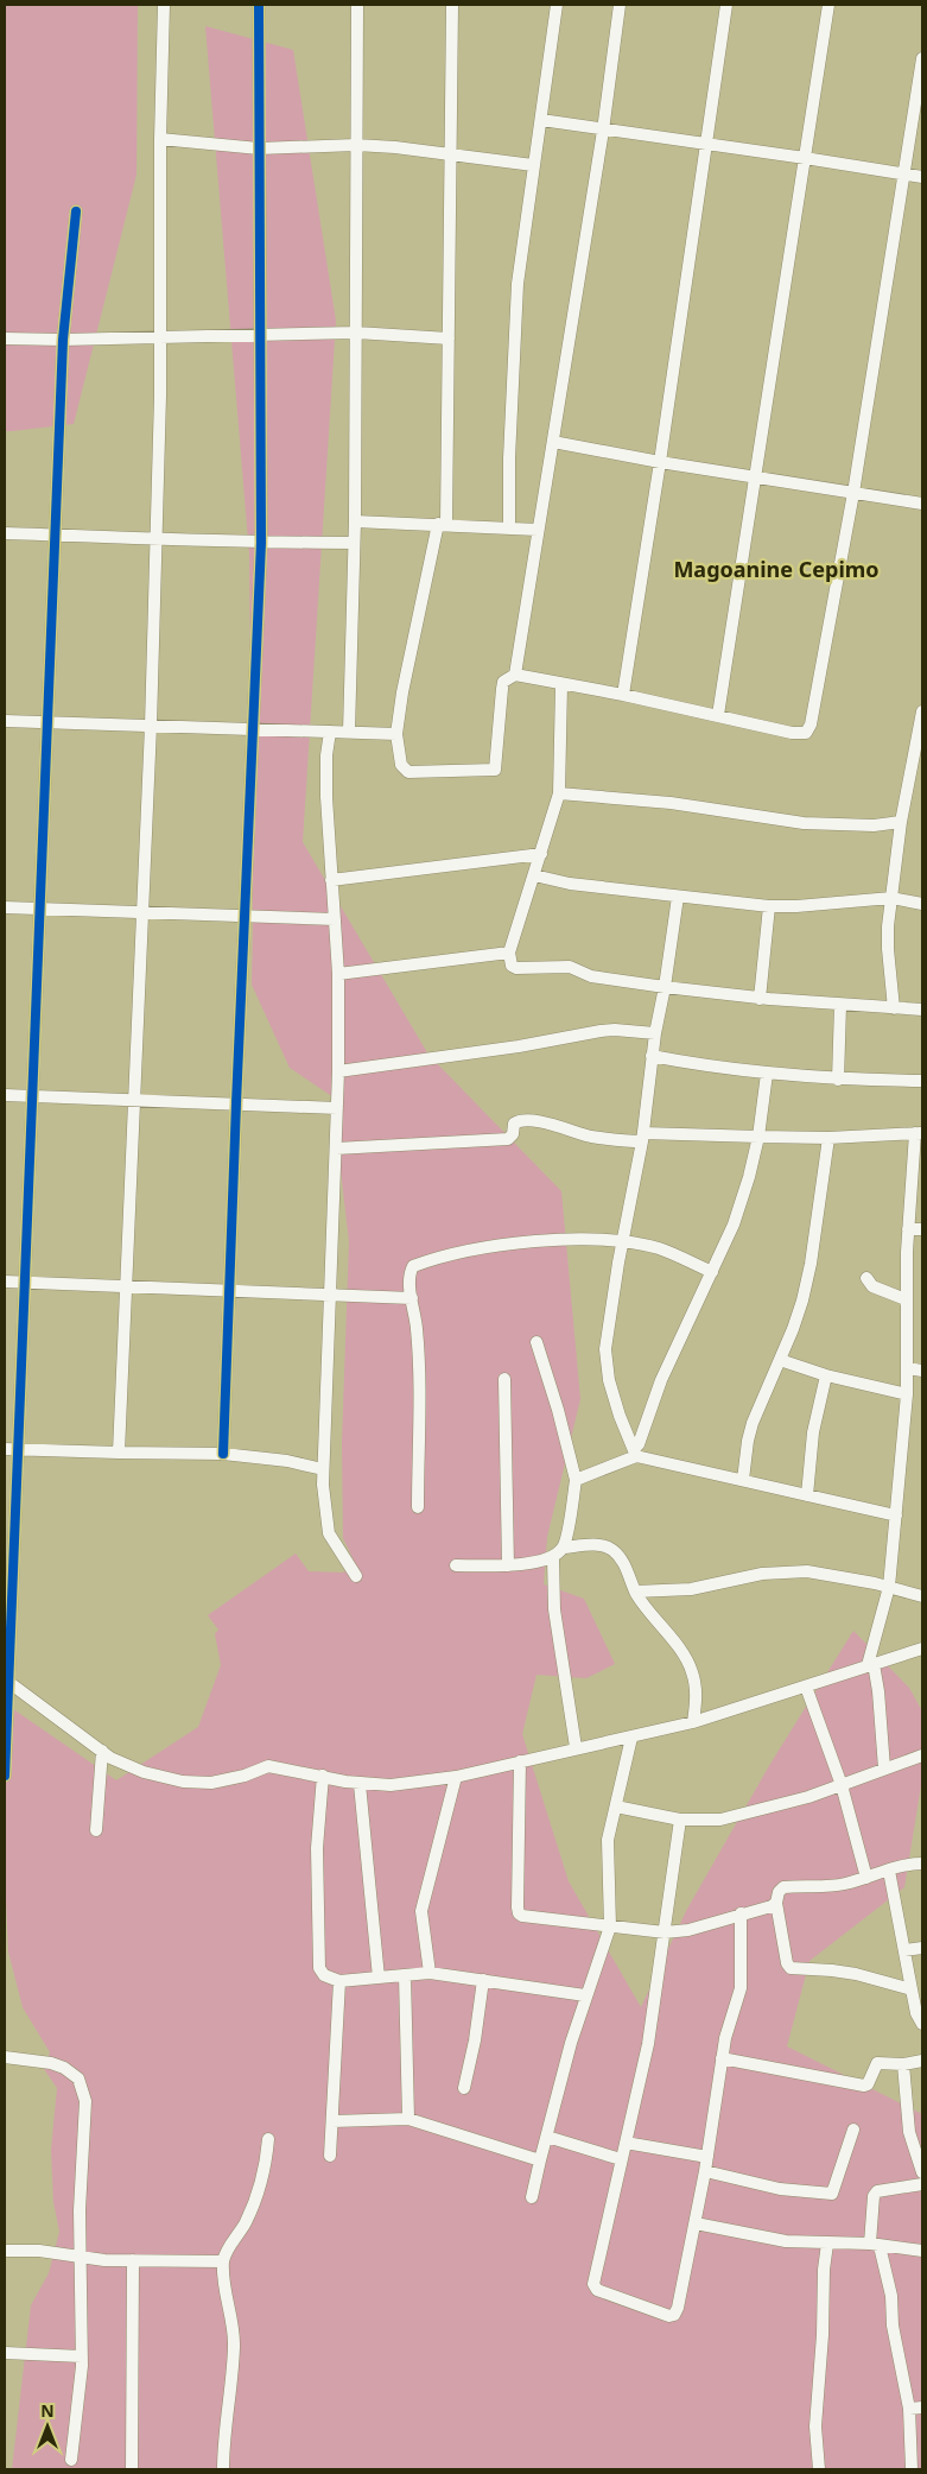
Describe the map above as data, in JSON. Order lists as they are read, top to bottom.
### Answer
{
  "districts": ["Magoanine Cepimo"],
  "north": "top"
}
